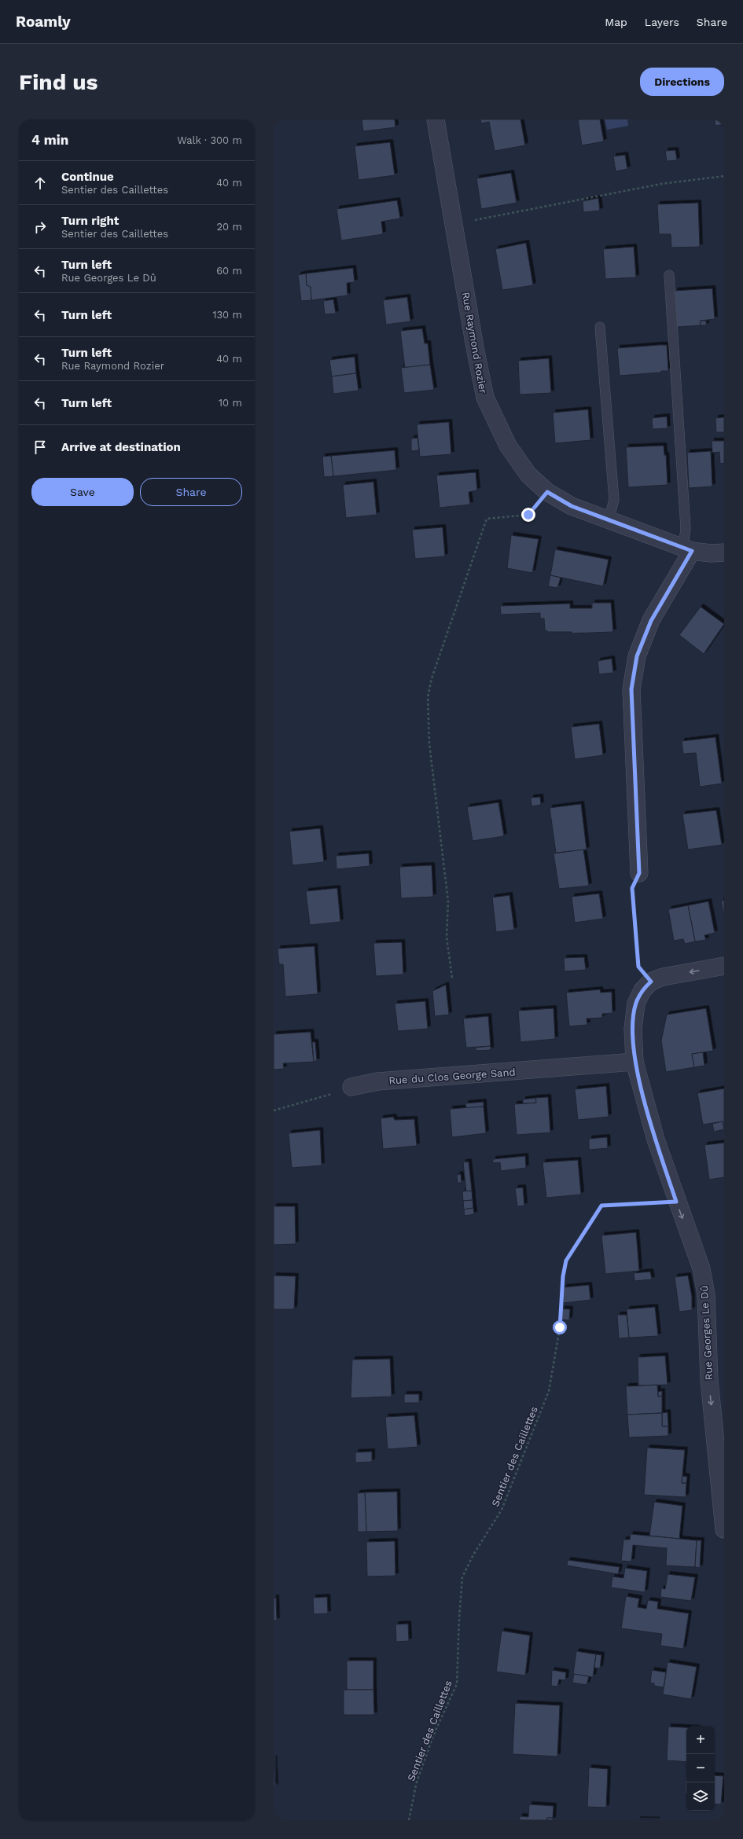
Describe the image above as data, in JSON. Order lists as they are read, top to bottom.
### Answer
{
  "streets": {
    "street": ["Rue Raymond Rozier", "Rue du Clos George Sand", "Rue Georges Le Dû"],
    "path": ["Sentier des Caillettes"]
  },
  "crossings": [
    ["Rue du Clos George Sand", "Rue Georges Le Dû"],
    ["Rue Georges Le Dû", "Sentier des Caillettes"]
  ],
  "one_way": ["Rue Georges Le Dû"],
  "page": {
    "header": "Roamly",
    "nav": ["Map", "Layers", "Share"],
    "buttons": [
      "Directions",
      ["Save", "Share"]
    ],
    "title": "Find us",
    "heading": ["4 min", "Walk · 300 m"],
    "list": [
      ["Continue", "Sentier des Caillettes", "40 m"],
      ["Turn right", "Sentier des Caillettes", "20 m"],
      ["Turn left", "Rue Georges Le Dû", "60 m"],
      ["Turn left", "130 m"],
      ["Turn left", "Rue Raymond Rozier", "40 m"],
      ["Turn left", "10 m"],
      "Arrive at destination"
    ],
    "map_buttons": ["+", "−"]
  }
}
